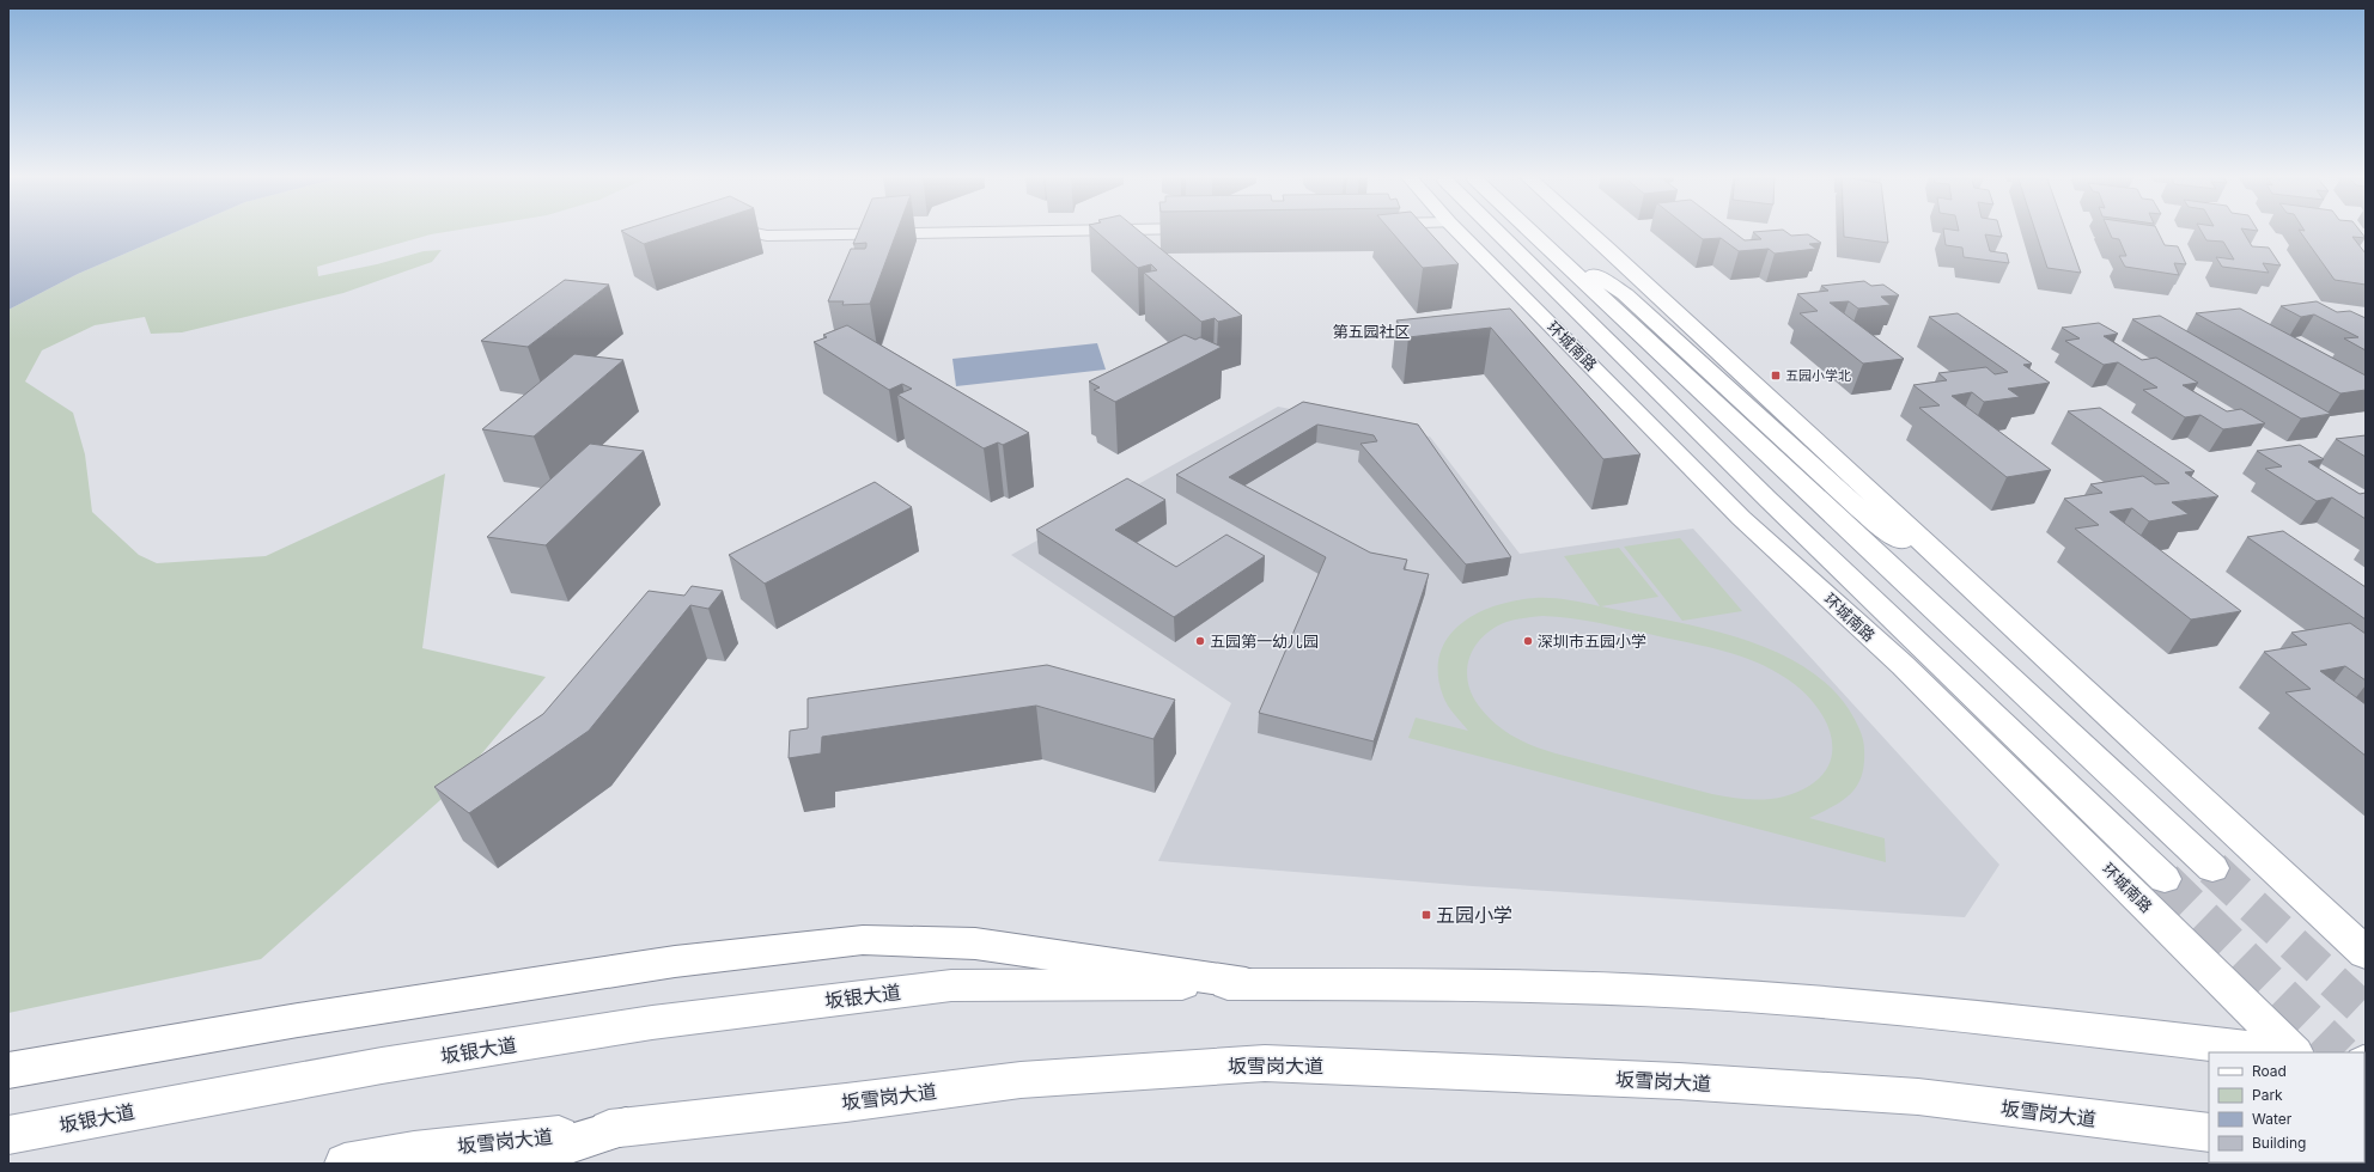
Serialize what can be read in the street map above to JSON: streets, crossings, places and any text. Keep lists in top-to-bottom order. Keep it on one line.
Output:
{"streets":{"main road":["环城南路","坂银大道","坂雪岗大道"]},"districts":["第五园社区"],"places":{"transit":["五园小学北","五园小学"],"other":["五园第一幼儿园","深圳市五园小学"]},"legend":["Road","Park","Water","Building"]}
